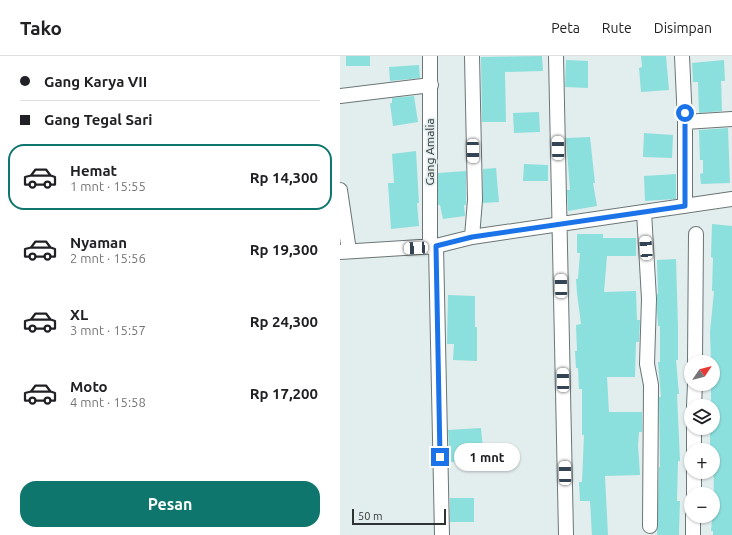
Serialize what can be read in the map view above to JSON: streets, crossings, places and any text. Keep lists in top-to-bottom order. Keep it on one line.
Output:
{"streets":{"street":["Gang Amalia"]},"scale_bar":"50 m","north":"top right","page":{"header":"Tako","nav":["Peta","Rute","Disimpan"],"banner":["Gang Karya VII","Gang Tegal Sari"],"list":[{"name":"Hemat","note":"1 mnt · 15:55","value":"Rp 14,300"},{"name":"Nyaman","note":"2 mnt · 15:56","value":"Rp 19,300"},{"name":"XL","note":"3 mnt · 15:57","value":"Rp 24,300"},{"name":"Moto","note":"4 mnt · 15:58","value":"Rp 17,200"}],"map_buttons":["+","−"],"bubble":"1 mnt","buttons":"Pesan","scale":"50 m"}}
